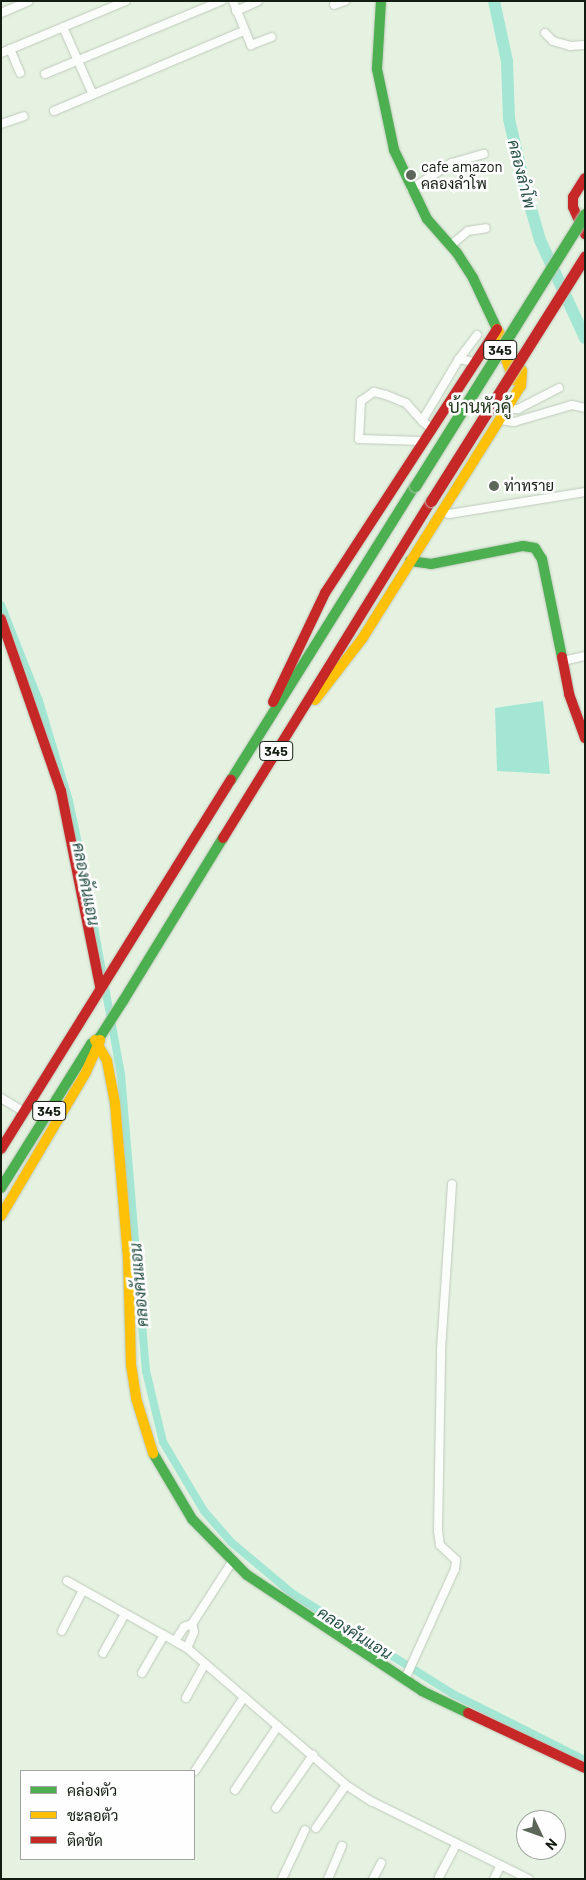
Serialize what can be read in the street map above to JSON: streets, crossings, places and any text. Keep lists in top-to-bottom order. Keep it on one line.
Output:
{"streets":{"main road":["345"]},"districts":["บ้านหัวคู้"],"water":["คลองลำโพ","คลองคันแอน"],"places":["cafe amazon คลองลำโพ","ท่าทราย"],"legend":["คล่องตัว","ชะลอตัว","ติดขัด"],"north":"bottom right"}
